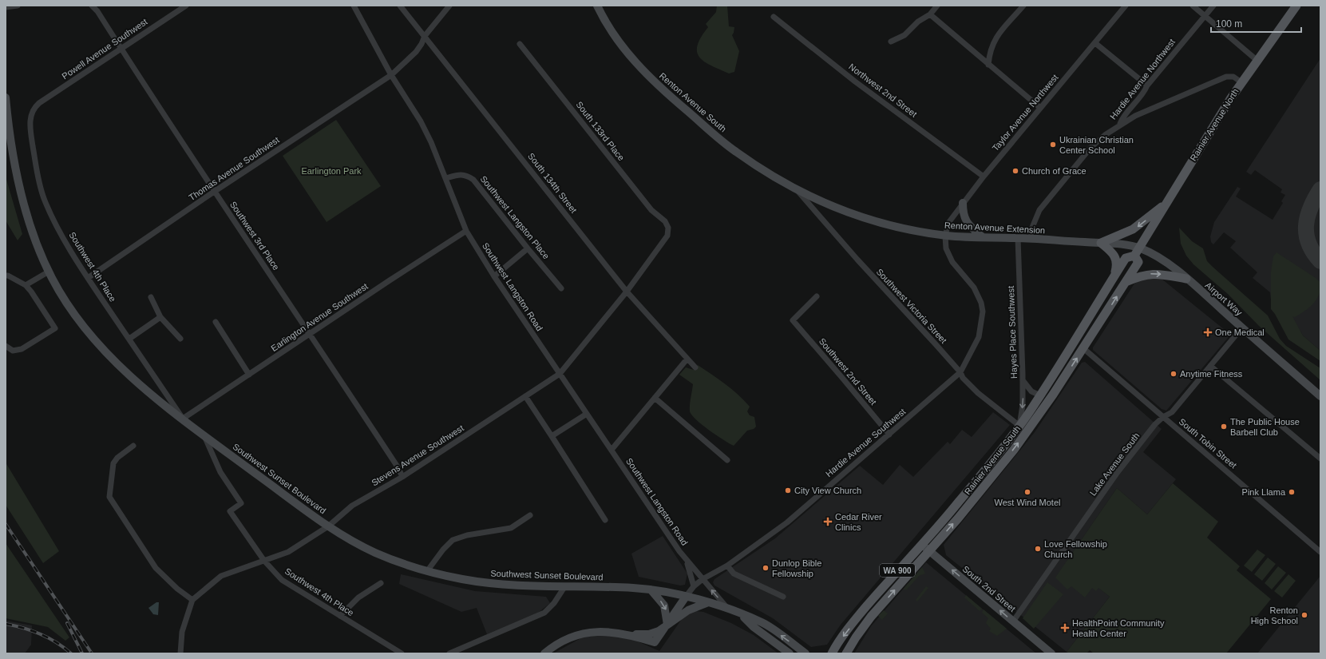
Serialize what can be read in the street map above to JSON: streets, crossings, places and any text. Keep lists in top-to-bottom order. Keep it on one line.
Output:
{"streets":{"main road":["Renton Avenue South","Rainier Avenue North","Renton Avenue Extension","Airport Way","Hardie Avenue Southwest","Rainier Avenue South","Southwest Sunset Boulevard","WA 900","South 2nd Street"],"street":["Powell Avenue Southwest","Hardie Avenue Northwest","Northwest 2nd Street","Taylor Avenue Northwest","South 133rd Place","Thomas Avenue Southwest","South 134th Street","Southwest Langston Place","Southwest 3rd Place","Southwest 4th Place","Southwest Langston Road","Southwest Victoria Street","Earlington Avenue Southwest","Hayes Place Southwest","Southwest 2nd Street","South Tobin Street","Stevens Avenue Southwest","Lake Avenue South"]},"crossings":[["Powell Avenue Southwest","Southwest 3rd Place"],["Powell Avenue Southwest","Southwest 4th Place"],["Hardie Avenue Northwest","Renton Avenue Extension"],["Northwest 2nd Street","Taylor Avenue Northwest"],["Renton Avenue South","Renton Avenue Extension"],["Renton Avenue South","Southwest Victoria Street"],["Taylor Avenue Northwest","Renton Avenue Extension"],["Taylor Avenue Northwest","Hardie Avenue Southwest"],["Rainier Avenue North","Renton Avenue Extension"],["Rainier Avenue North","Airport Way"],["Rainier Avenue North","Rainier Avenue South"],["South 133rd Place","Stevens Avenue Southwest"],["Thomas Avenue Southwest","South 134th Street"],["Thomas Avenue Southwest","Southwest 3rd Place"],["Thomas Avenue Southwest","Southwest 4th Place"],["Thomas Avenue Southwest","Southwest Langston Road"],["South 134th Street","Stevens Avenue Southwest"],["Southwest Langston Place","Southwest Langston Road"],["Renton Avenue Extension","Airport Way"],["Renton Avenue Extension","Southwest Victoria Street"],["Renton Avenue Extension","Hayes Place Southwest"],["Renton Avenue Extension","Hardie Avenue Southwest"],["Renton Avenue Extension","Rainier Avenue South"],["Southwest 3rd Place","Earlington Avenue Southwest"],["Southwest 3rd Place","Stevens Avenue Southwest"],["Southwest 4th Place","Earlington Avenue Southwest"],["Southwest 4th Place","Stevens Avenue Southwest"],["Southwest 4th Place","Southwest Sunset Boulevard"],["Southwest Langston Road","Earlington Avenue Southwest"],["Southwest Langston Road","Hardie Avenue Southwest"],["Southwest Langston Road","Stevens Avenue Southwest"],["Southwest Langston Road","Southwest Sunset Boulevard"],["Airport Way","Rainier Avenue South"],["Airport Way","Lake Avenue South"],["Southwest Victoria Street","Hayes Place Southwest"],["Southwest Victoria Street","Hardie Avenue Southwest"],["Southwest Victoria Street","Rainier Avenue South"],["Earlington Avenue Southwest","Southwest Sunset Boulevard"],["Hayes Place Southwest","Rainier Avenue South"],["Southwest 2nd Street","Hardie Avenue Southwest"],["Hardie Avenue Southwest","Southwest Sunset Boulevard"],["South Tobin Street","Rainier Avenue South"],["South Tobin Street","Lake Avenue South"],["Stevens Avenue Southwest","Southwest Sunset Boulevard"],["Rainier Avenue South","South 2nd Street"],["Lake Avenue South","South 2nd Street"]],"one_way":["South 2nd Street"],"parks":["Earlington Park"],"places":{"other":["Ukrainian Christian Center School","Church of Grace","Anytime Fitness","The Public House Barbell Club","City View Church","West Wind Motel","Pink Llama","Love Fellowship Church","Dunlop Bible Fellowship","Renton High School"],"health":["One Medical","Cedar River Clinics","HealthPoint Community Health Center"]},"scale_bar":"100 m"}
